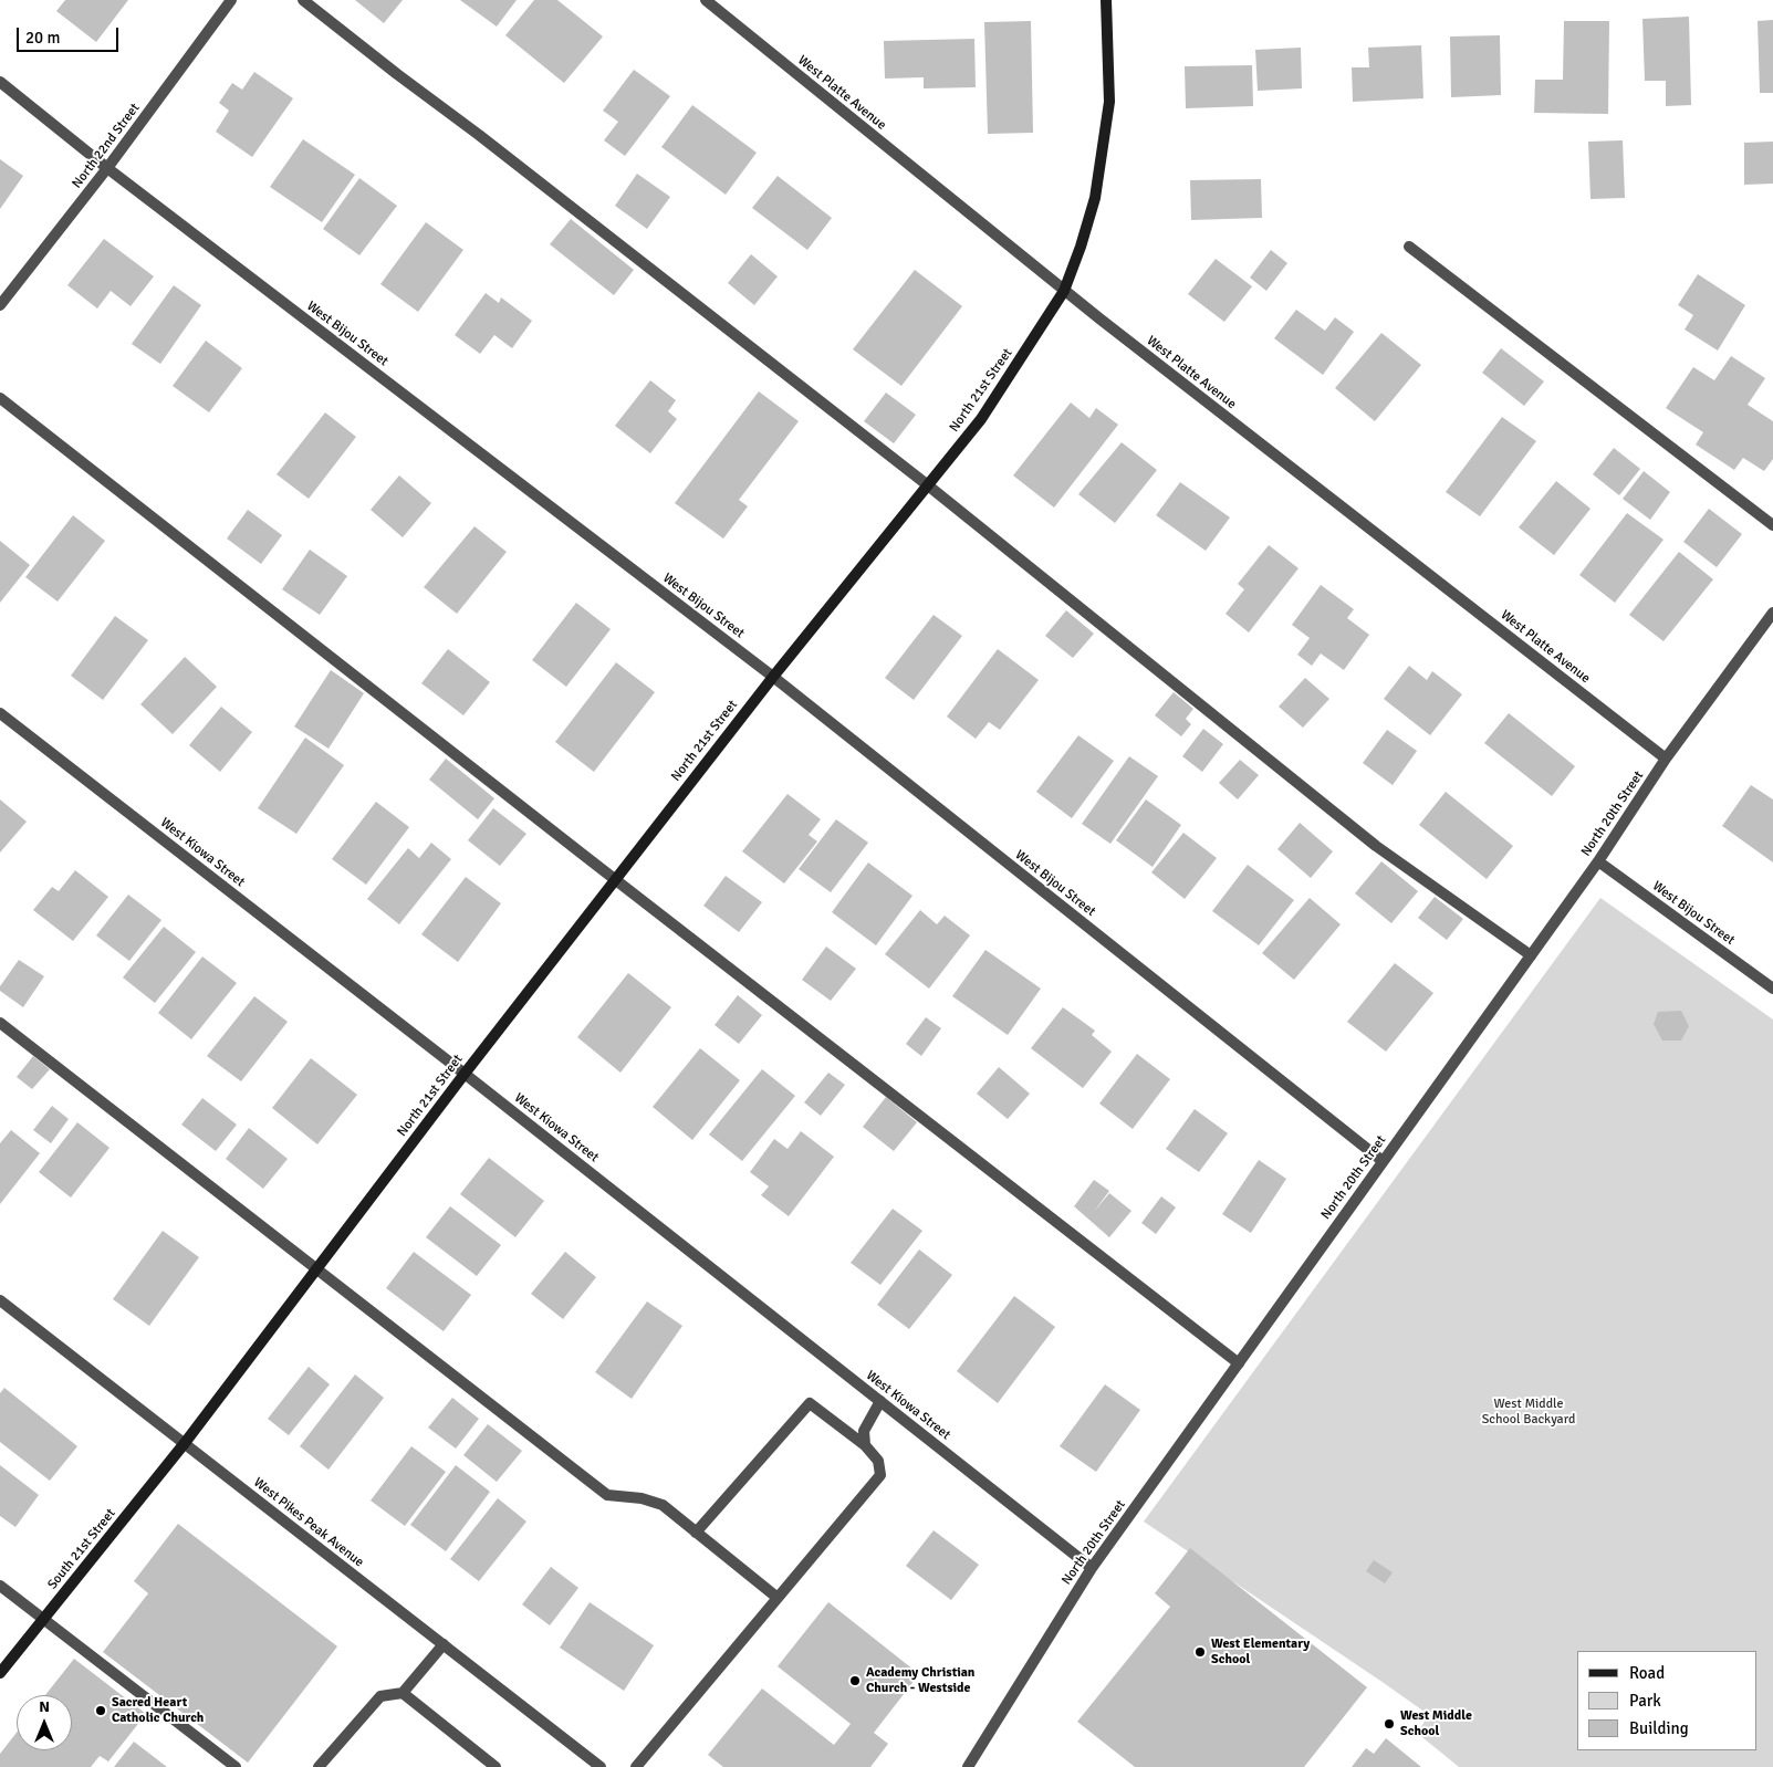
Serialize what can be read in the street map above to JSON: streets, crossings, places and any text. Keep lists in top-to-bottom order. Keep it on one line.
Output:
{"streets":{"main road":["North 21st Street","South 21st Street"],"street":["West Platte Avenue","North 22nd Street","West Bijou Street","North 20th Street","West Kiowa Street","West Pikes Peak Avenue"]},"crossings":[["West Platte Avenue","North 21st Street"],["West Platte Avenue","North 20th Street"],["North 22nd Street","West Bijou Street"],["West Bijou Street","North 21st Street"],["West Bijou Street","North 20th Street"],["North 21st Street","West Kiowa Street"],["North 21st Street","West Pikes Peak Avenue"],["North 21st Street","South 21st Street"],["North 20th Street","West Kiowa Street"],["West Pikes Peak Avenue","South 21st Street"]],"parks":["West Middle School Backyard"],"places":["West Elementary School","Academy Christian Church - Westside","Sacred Heart Catholic Church","West Middle School"],"legend":["Road","Park","Building"],"scale_bar":"20 m","north":"top"}
